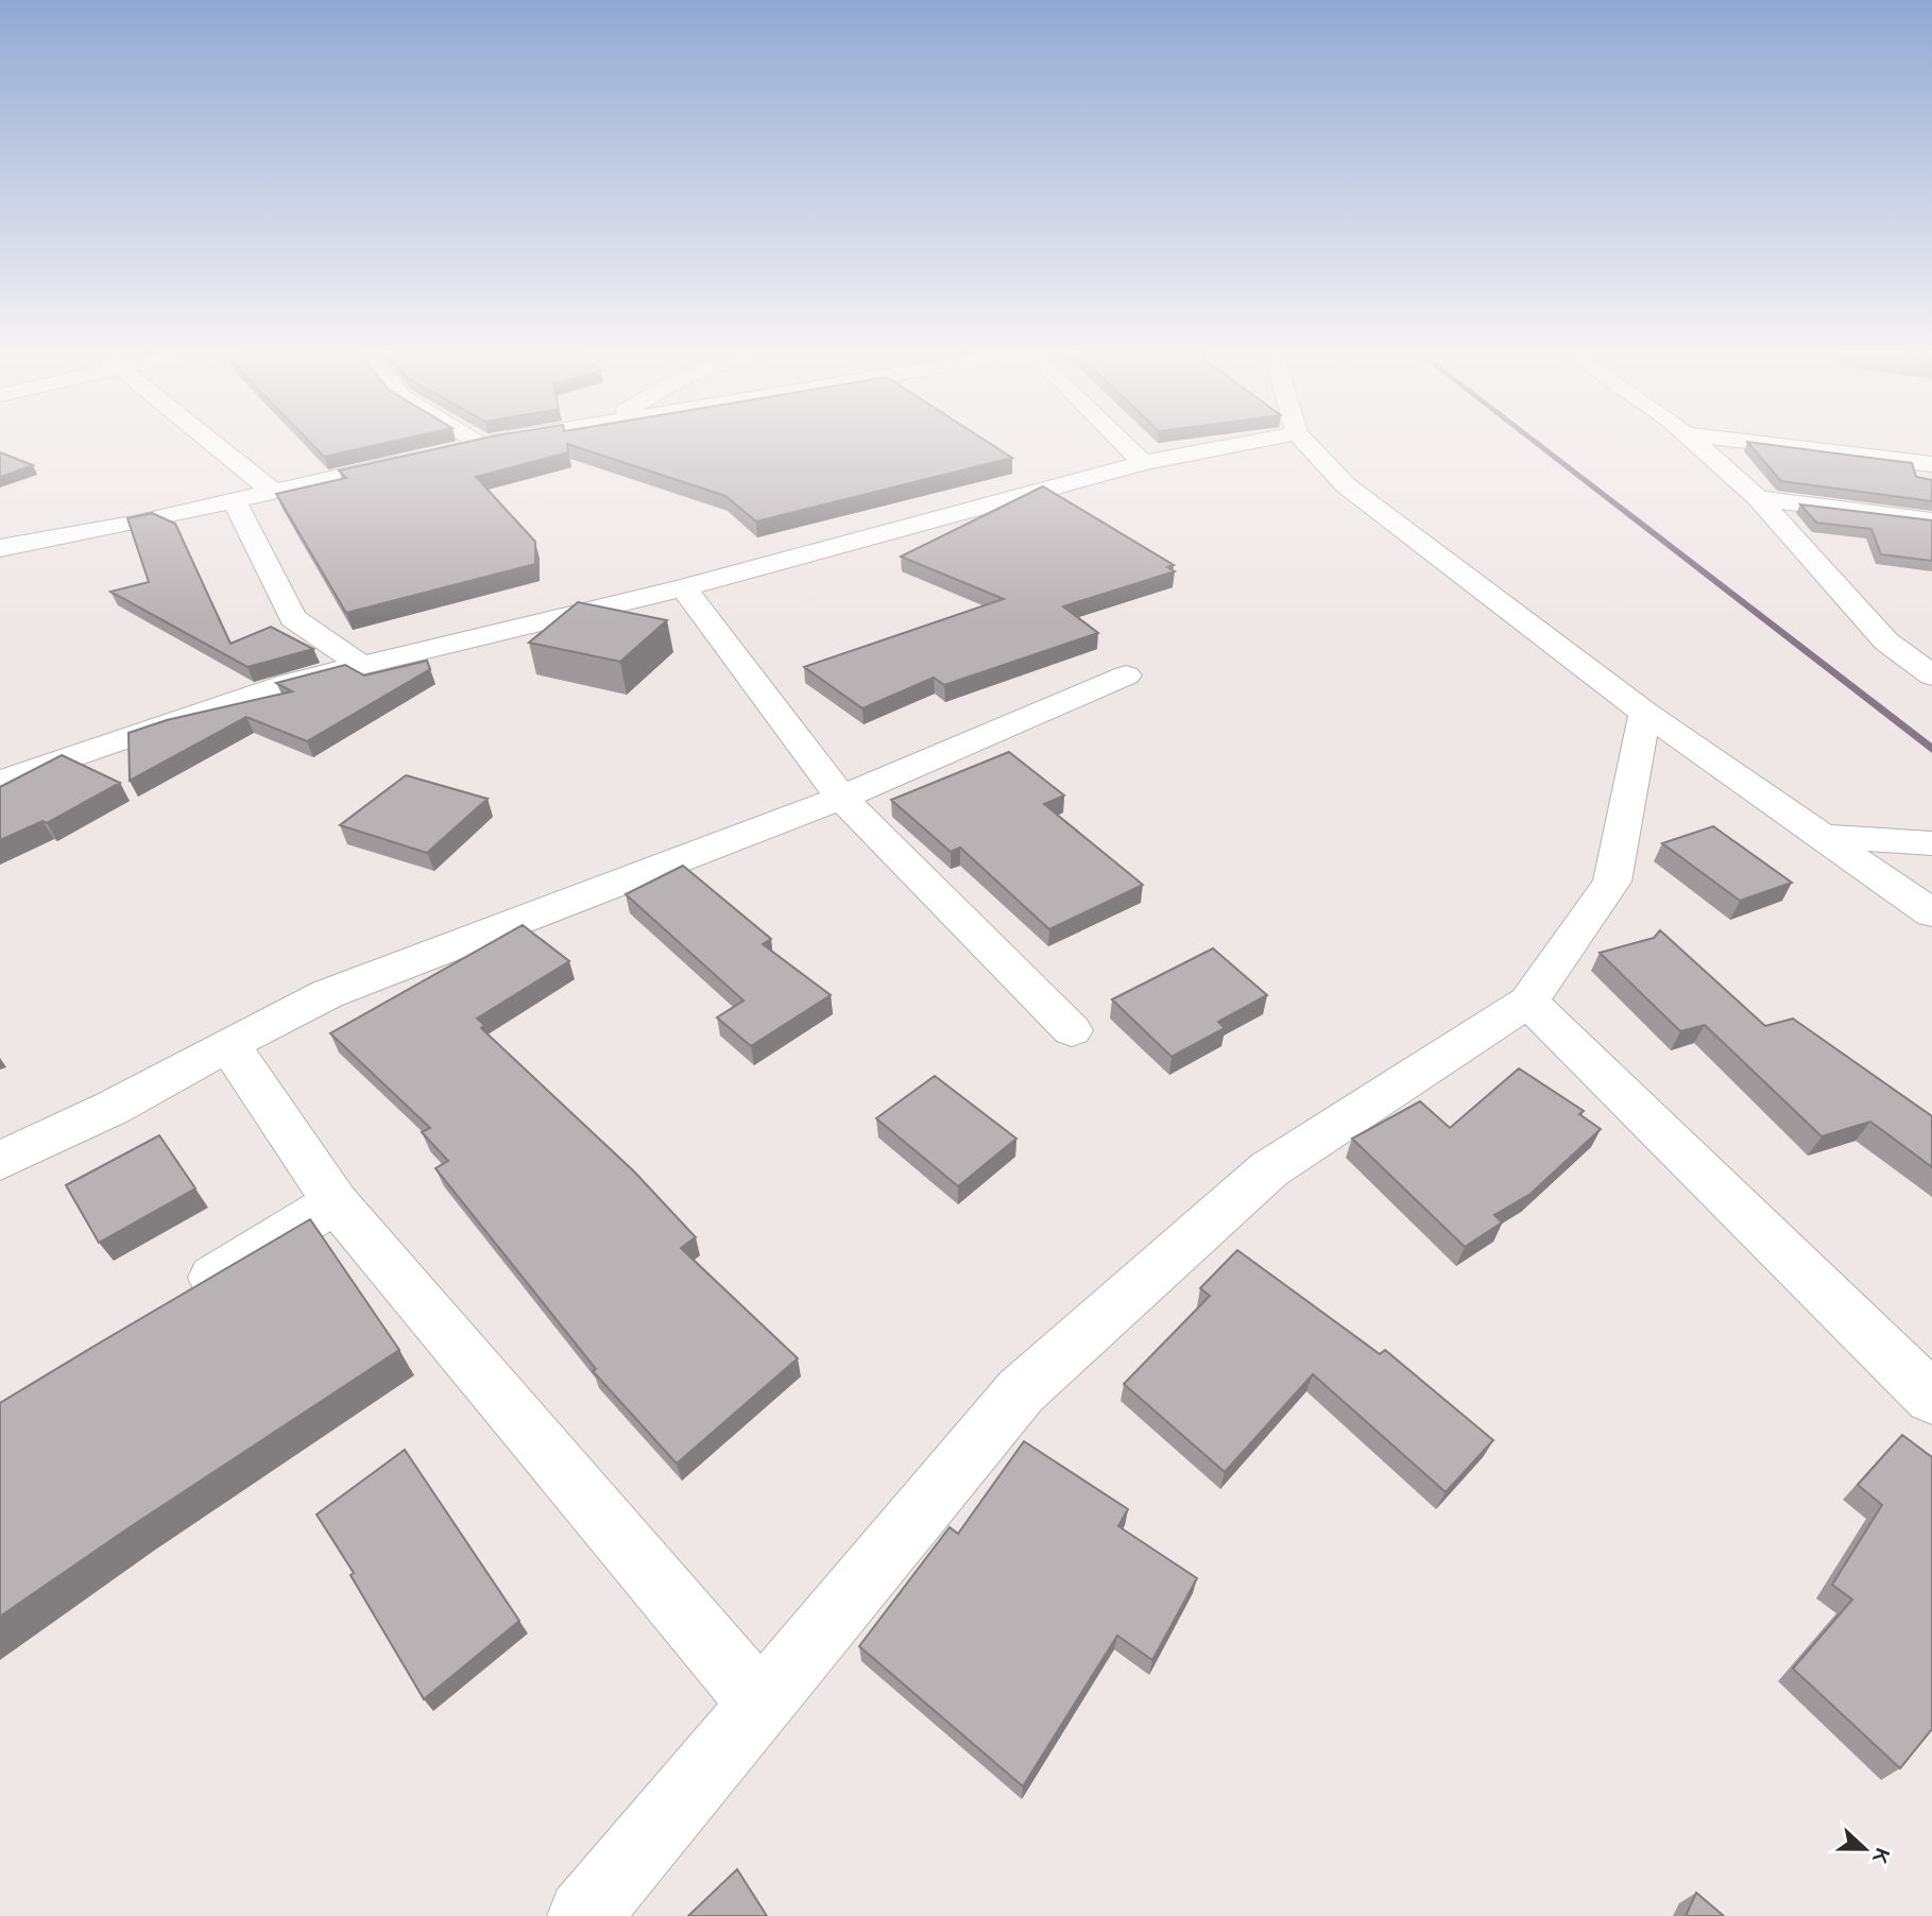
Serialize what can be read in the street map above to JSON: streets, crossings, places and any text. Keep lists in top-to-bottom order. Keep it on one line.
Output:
{"north":"right"}
